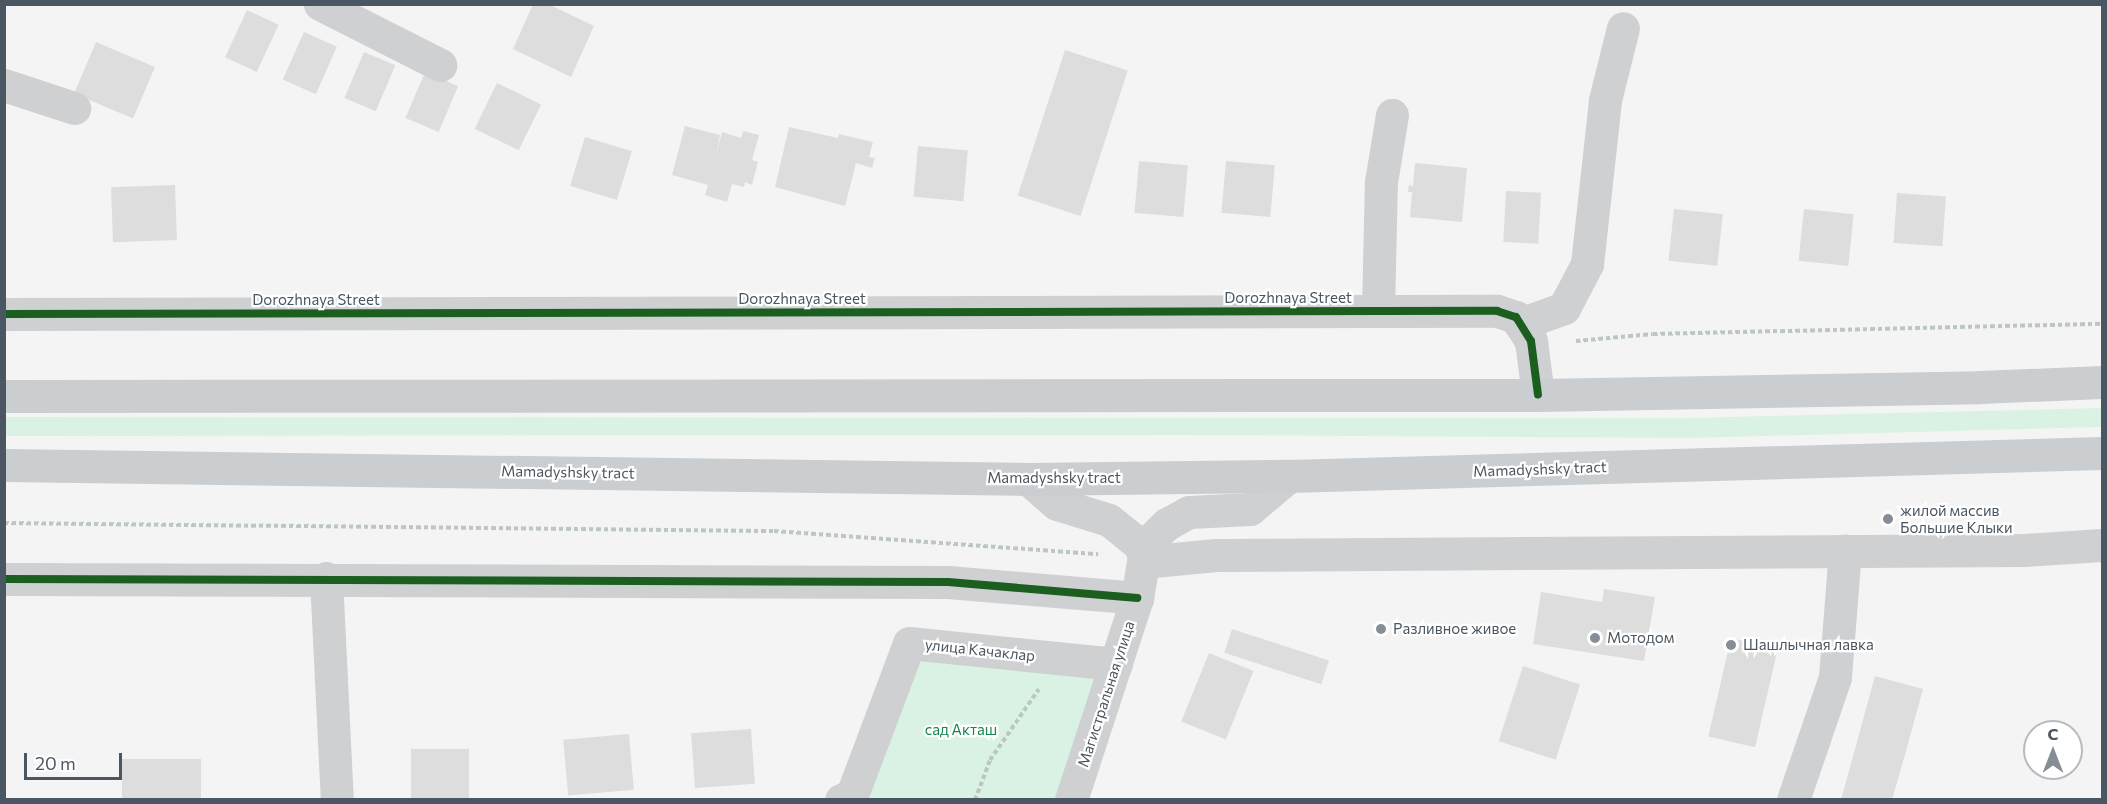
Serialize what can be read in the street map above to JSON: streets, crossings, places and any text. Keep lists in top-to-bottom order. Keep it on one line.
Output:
{"streets":{"main road":["Mamadyshsky tract"],"street":["Dorozhnaya Street","улица Качаклар","Магистральная улица"]},"crossings":[["Mamadyshsky tract","Магистральная улица"],["улица Качаклар","Магистральная улица"]],"parks":["сад Акташ"],"places":["жилой массив Большие Клыки","Разливное живое","Мотодом","Шашлычная лавка"],"scale_bar":"20 m","north":"top"}
